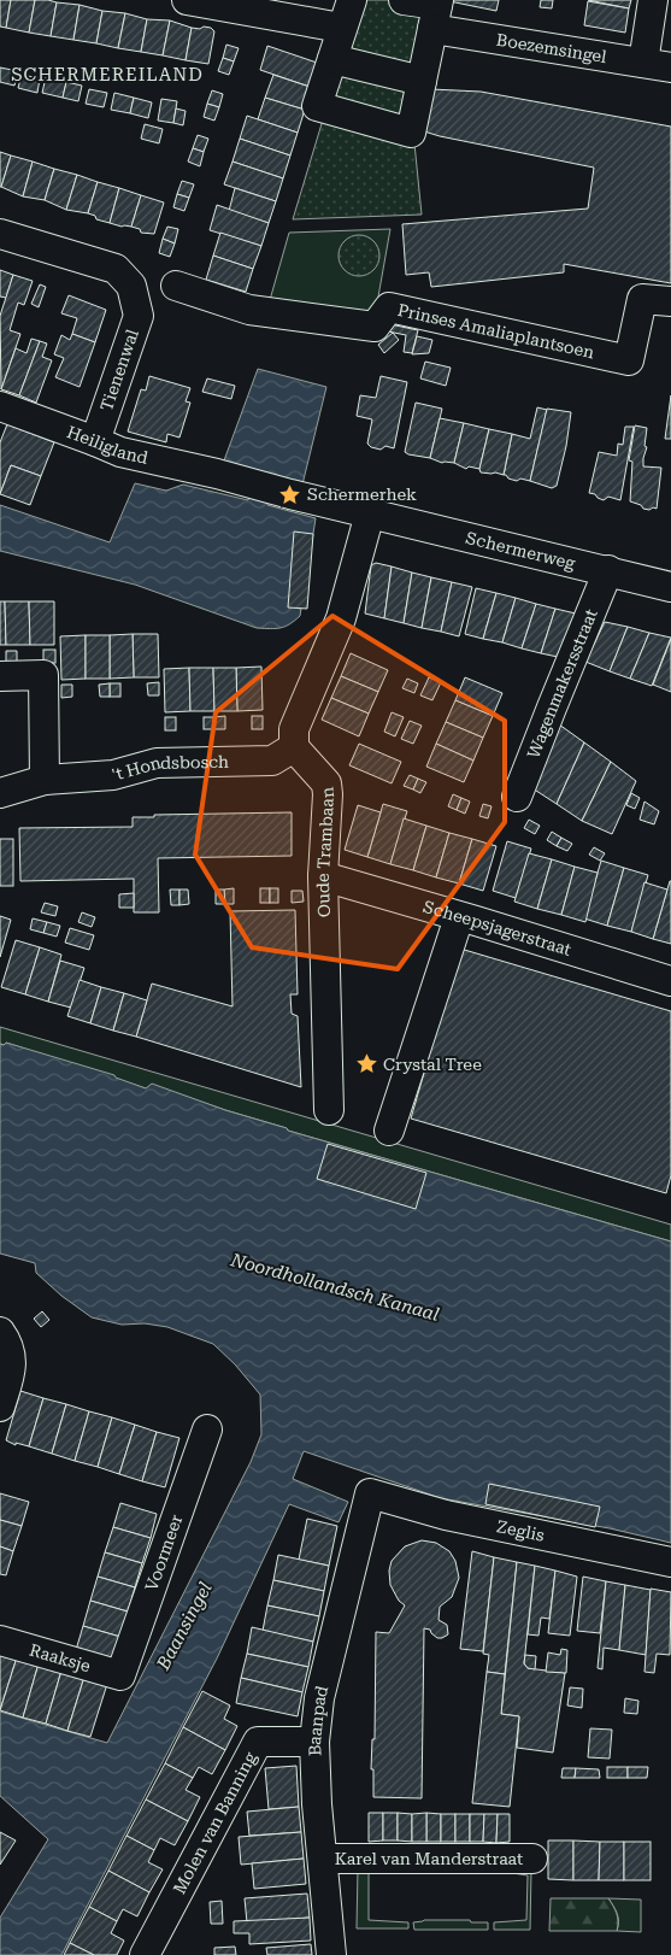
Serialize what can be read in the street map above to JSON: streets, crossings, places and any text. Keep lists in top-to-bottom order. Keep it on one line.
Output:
{"streets":{"street":["Boezemsingel","Prinses Amaliaplantsoen","Tienenwal","Heiligland","Schermerweg","Wagenmakersstraat","'t Hondsbosch","Oude Trambaan","Scheepsjagerstraat","Zeglis","Voormeer","Raaksje","Baanpad","Molen van Banning","Karel van Manderstraat"]},"crossings":[["Tienenwal","Heiligland"],["Heiligland","Schermerweg"],["Schermerweg","Wagenmakersstraat"],["'t Hondsbosch","Oude Trambaan"],["Oude Trambaan","Scheepsjagerstraat"],["Zeglis","Baanpad"],["Voormeer","Raaksje"],["Baanpad","Molen van Banning"],["Baanpad","Karel van Manderstraat"]],"districts":["SCHERMEREILAND"],"water":["Noordhollandsch Kanaal","Baansingel"],"places":{"place":["Schermerhek","Crystal Tree"]}}
